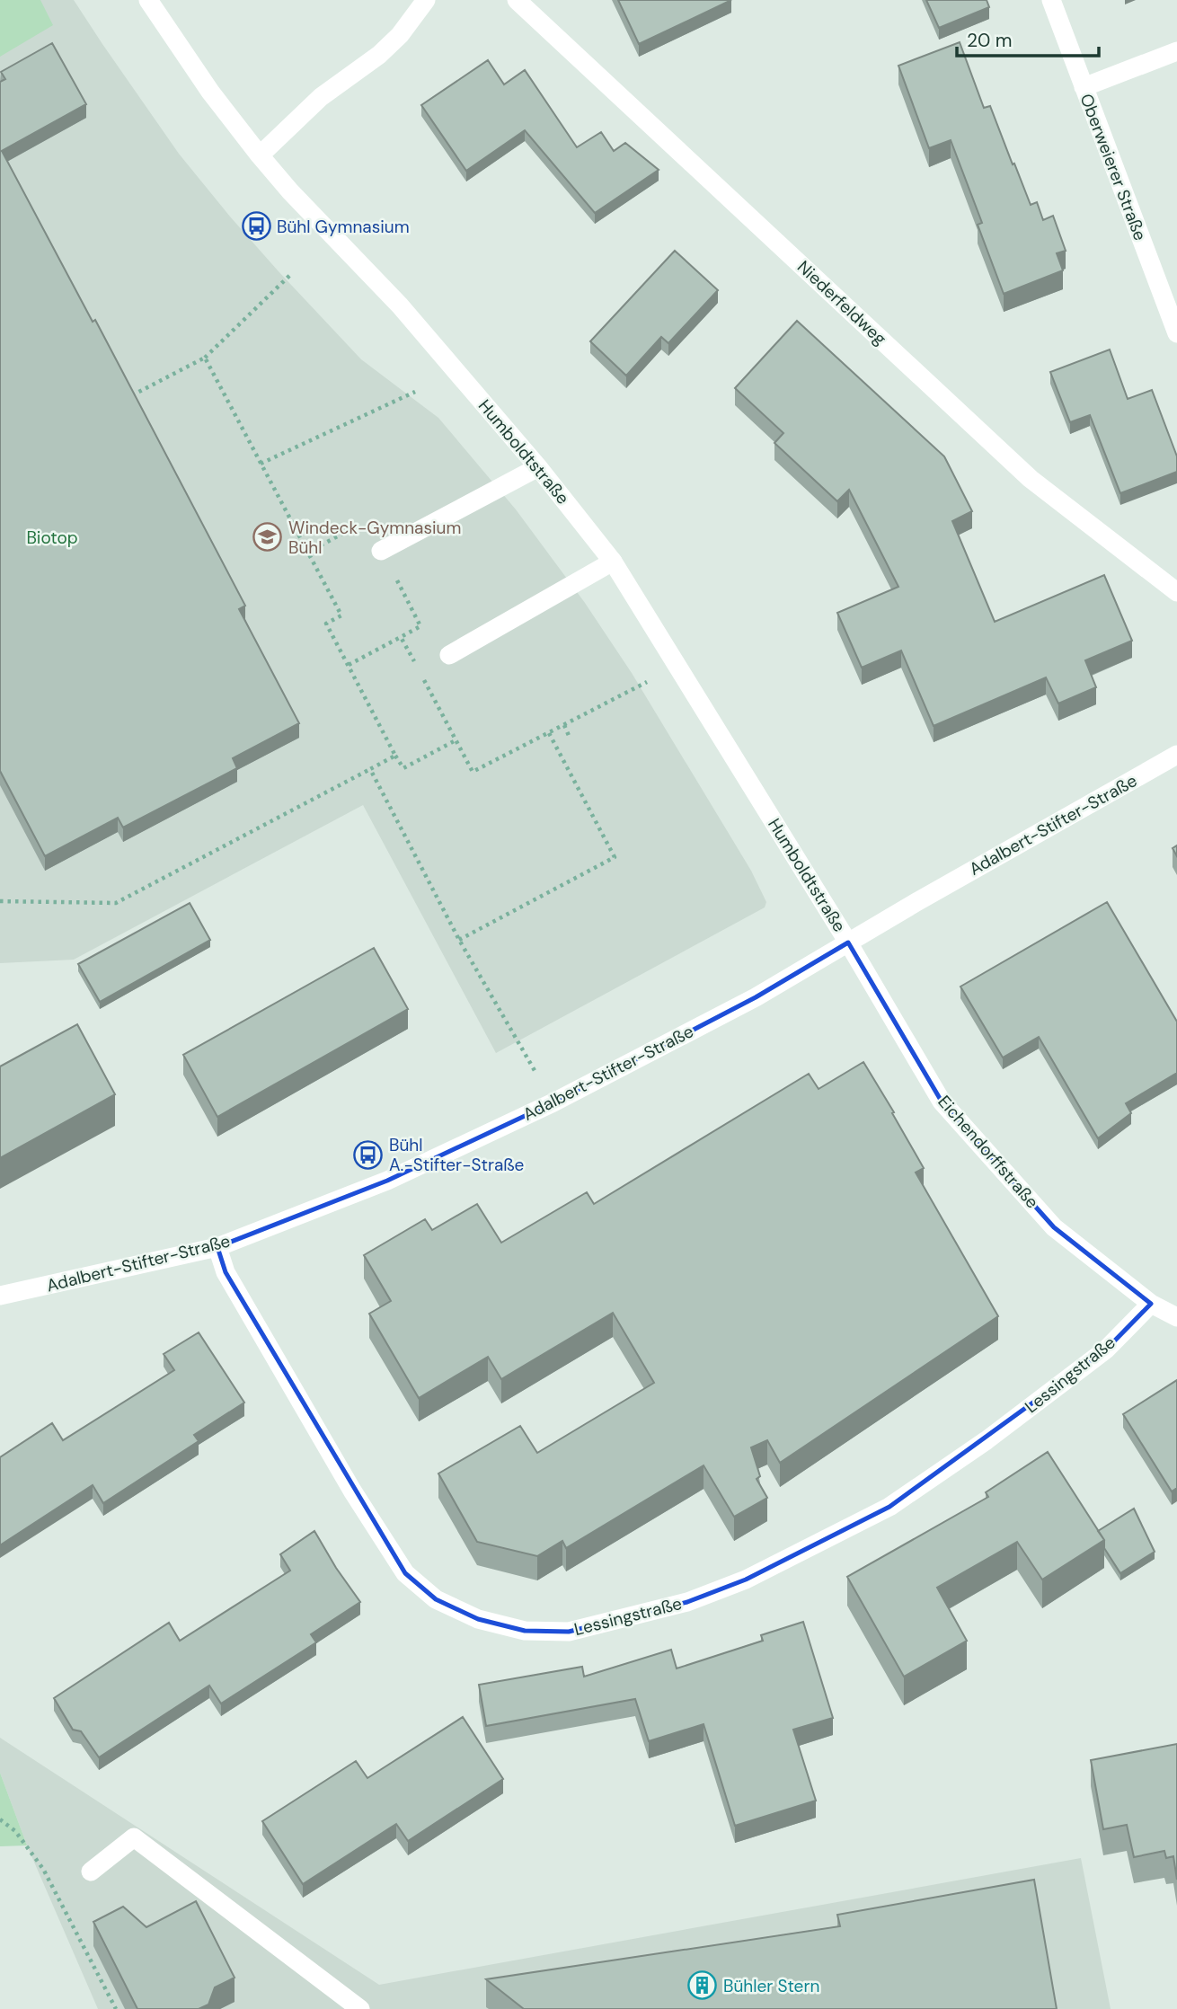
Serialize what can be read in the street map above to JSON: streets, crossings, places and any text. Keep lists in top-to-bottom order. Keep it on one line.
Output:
{"streets":{"street":["Oberweierer Straße","Niederfeldweg","Humboldtstraße","Adalbert-Stifter-Straße","Eichendorffstraße","Lessingstraße"]},"crossings":[["Humboldtstraße","Adalbert-Stifter-Straße"],["Humboldtstraße","Eichendorffstraße"],["Adalbert-Stifter-Straße","Eichendorffstraße"],["Adalbert-Stifter-Straße","Lessingstraße"],["Eichendorffstraße","Lessingstraße"]],"parks":["Biotop"],"places":{"bus stop":["Bühl Gymnasium","Bühl A.-Stifter-Straße"],"school or university":["Windeck-Gymnasium Bühl"],"building":["Bühler Stern"]},"scale_bar":"20 m"}
